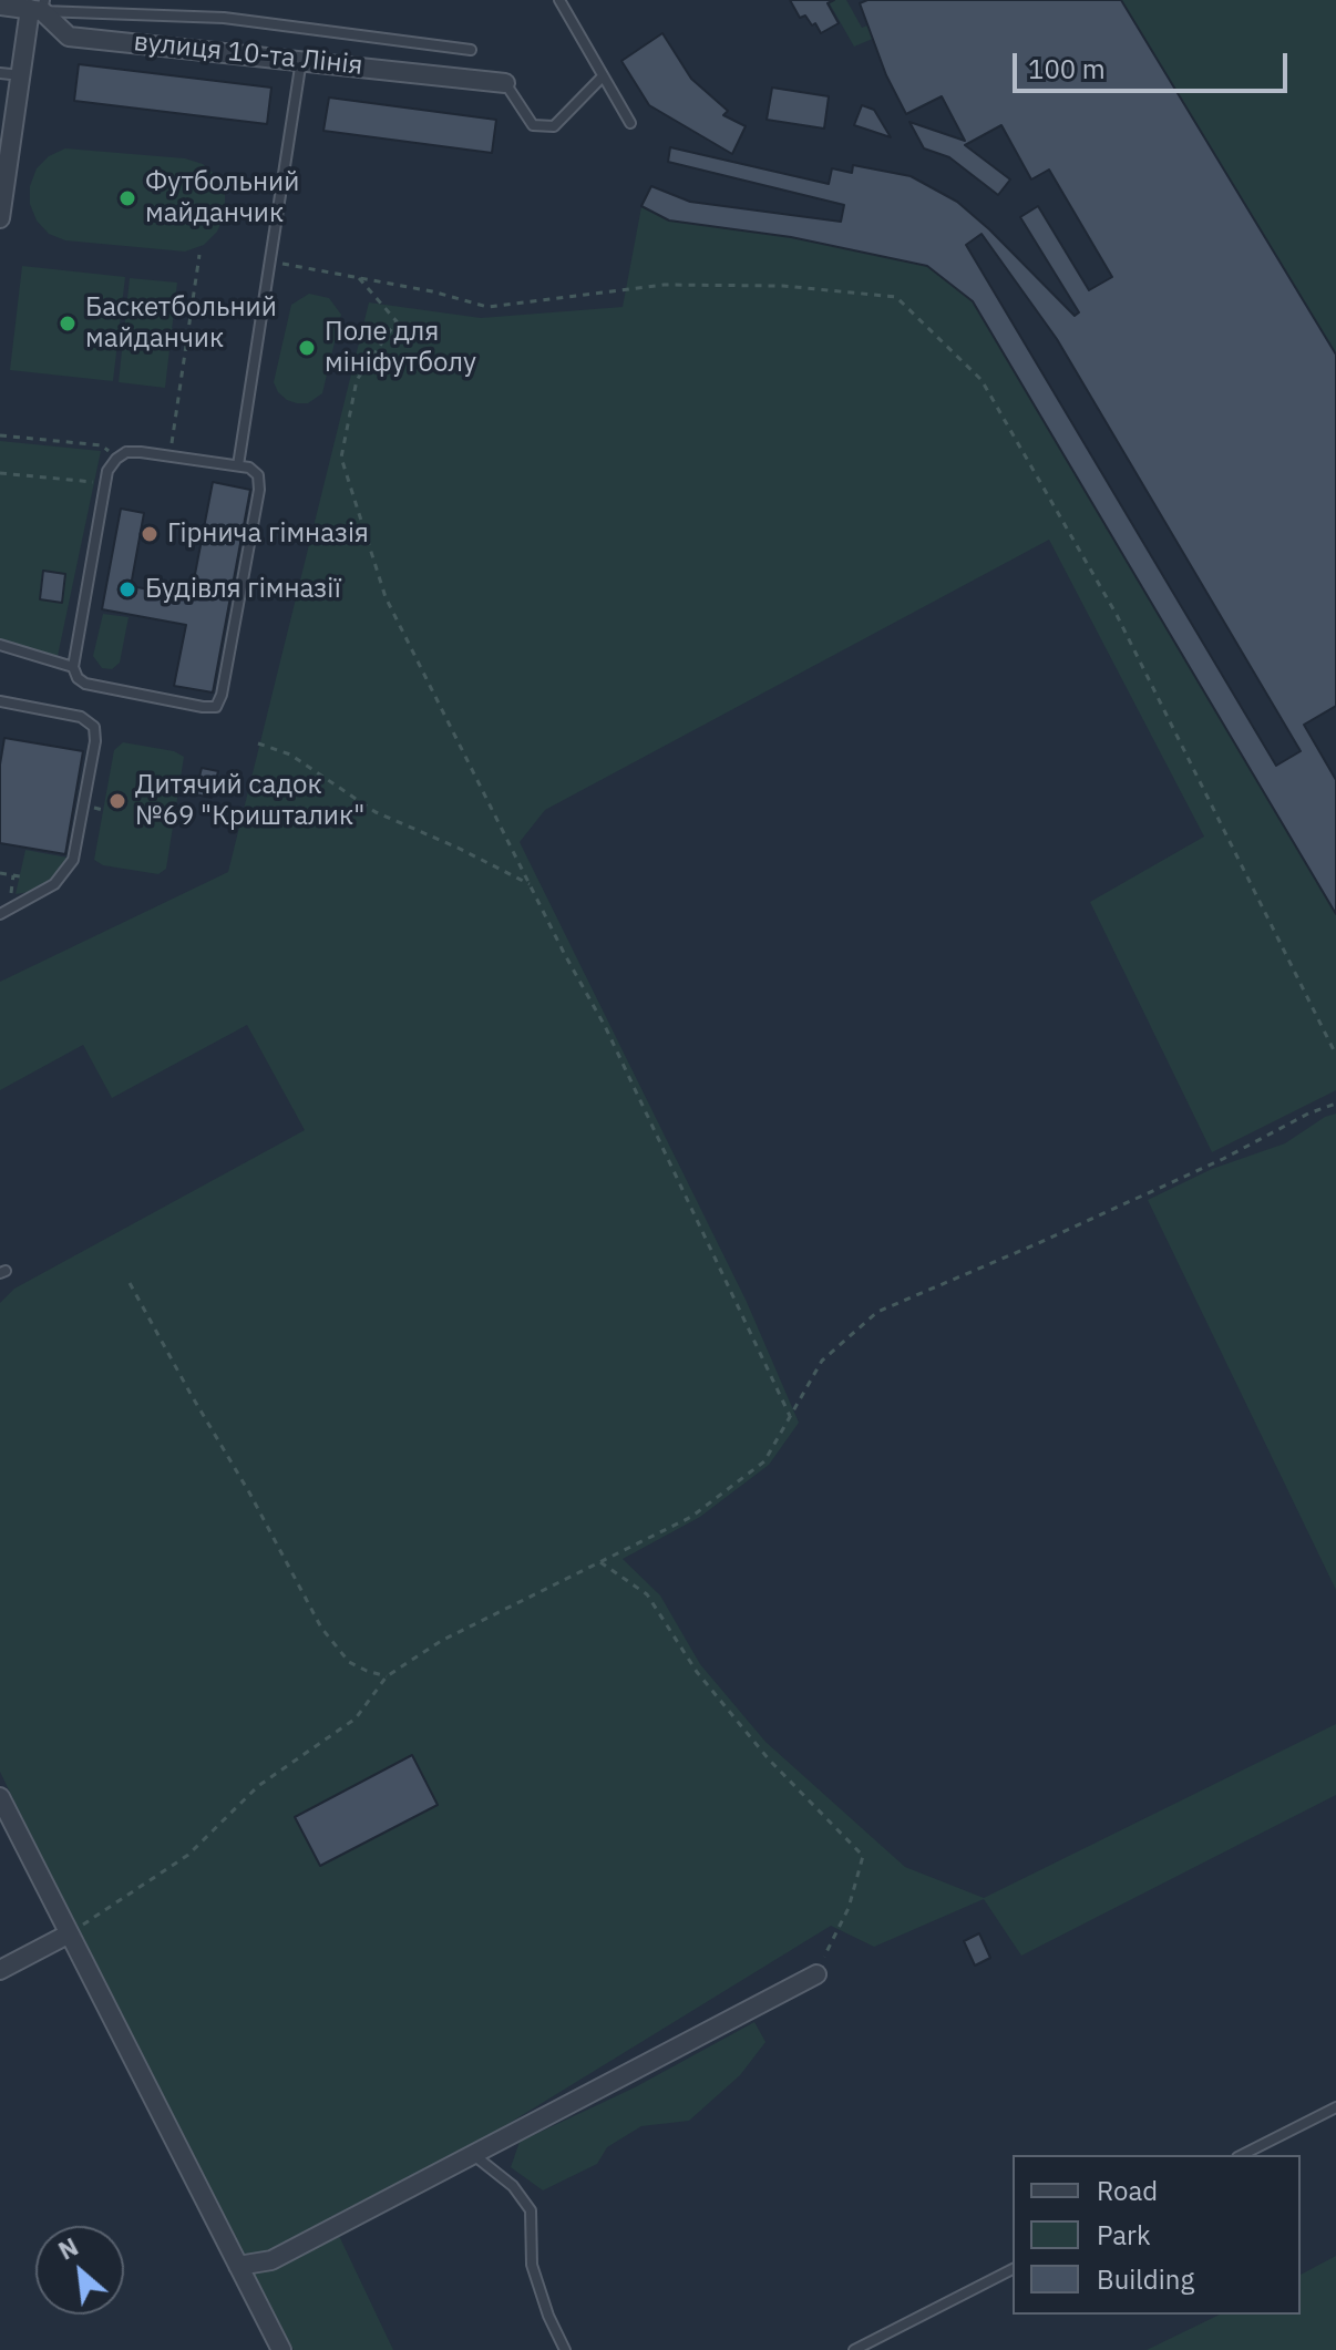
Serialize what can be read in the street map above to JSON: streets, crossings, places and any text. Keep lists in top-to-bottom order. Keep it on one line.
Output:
{"streets":{"street":["вулиця 10-та Лінія"]},"places":["Футбольний майданчик","Баскетбольний майданчик","Поле для мініфутболу","Гірнича гімназія","Будівля гімназії","Дитячий садок №69 \"Кришталик\""],"legend":["Road","Park","Building"],"scale_bar":"100 m","north":"top left"}
